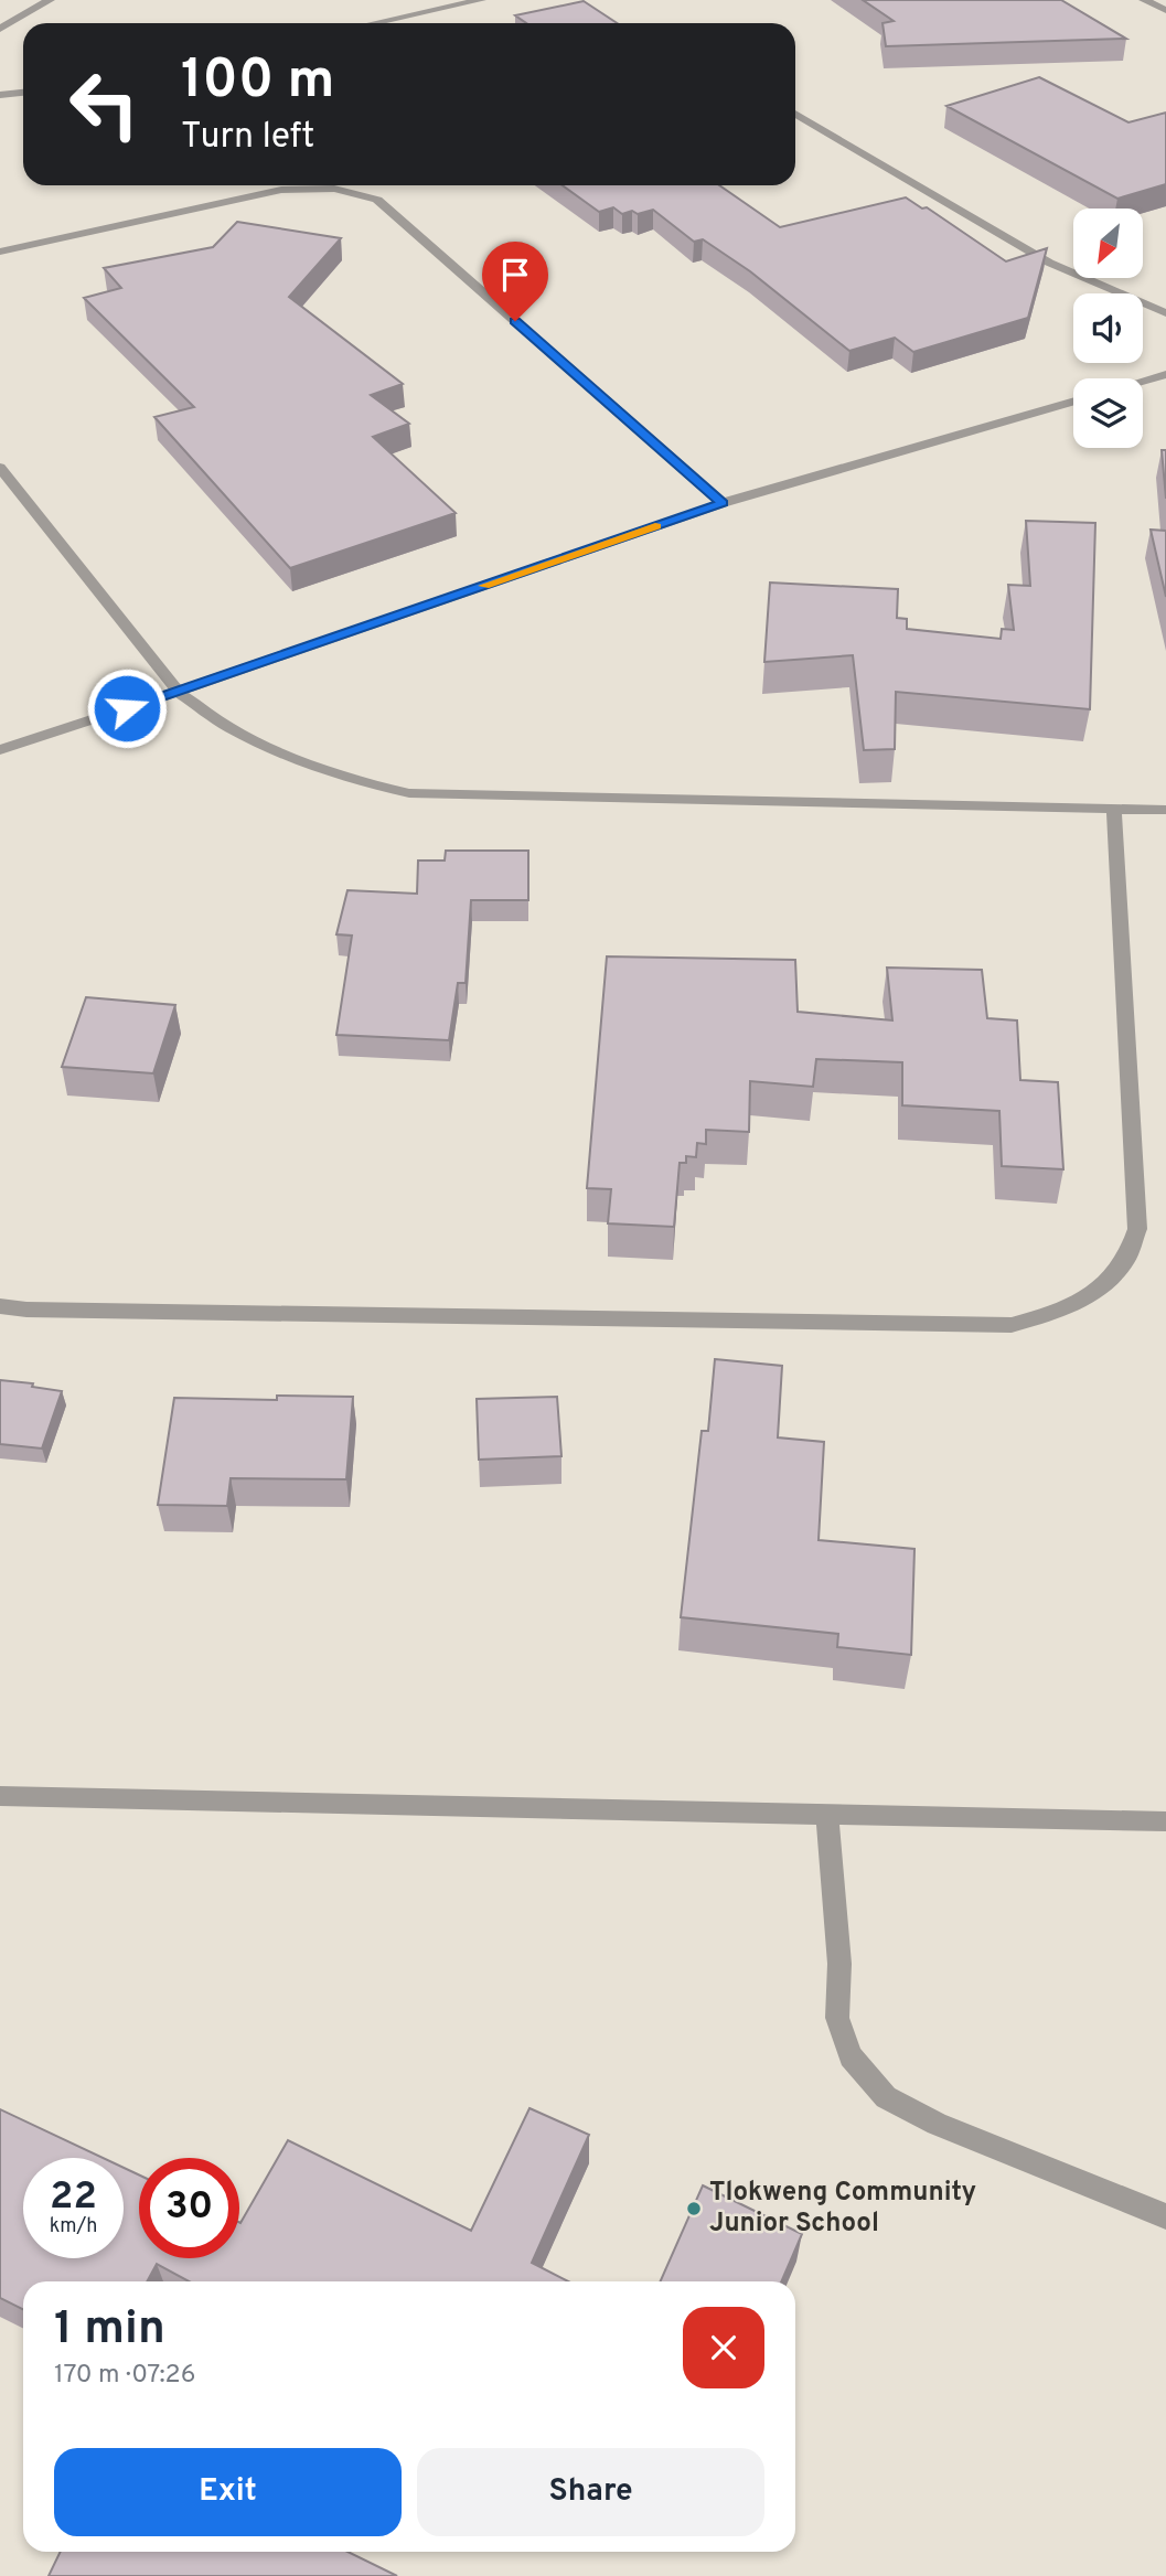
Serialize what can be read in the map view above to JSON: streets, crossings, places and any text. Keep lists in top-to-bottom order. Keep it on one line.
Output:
{"places":["Tlokweng Community Junior School"],"north":"bottom left","page":{"turn":["100 m","Turn left"],"speed":"22 km/h","limit":"30","heading":["1 min","170 m · 07:26"],"buttons":["Exit","Share"]}}
